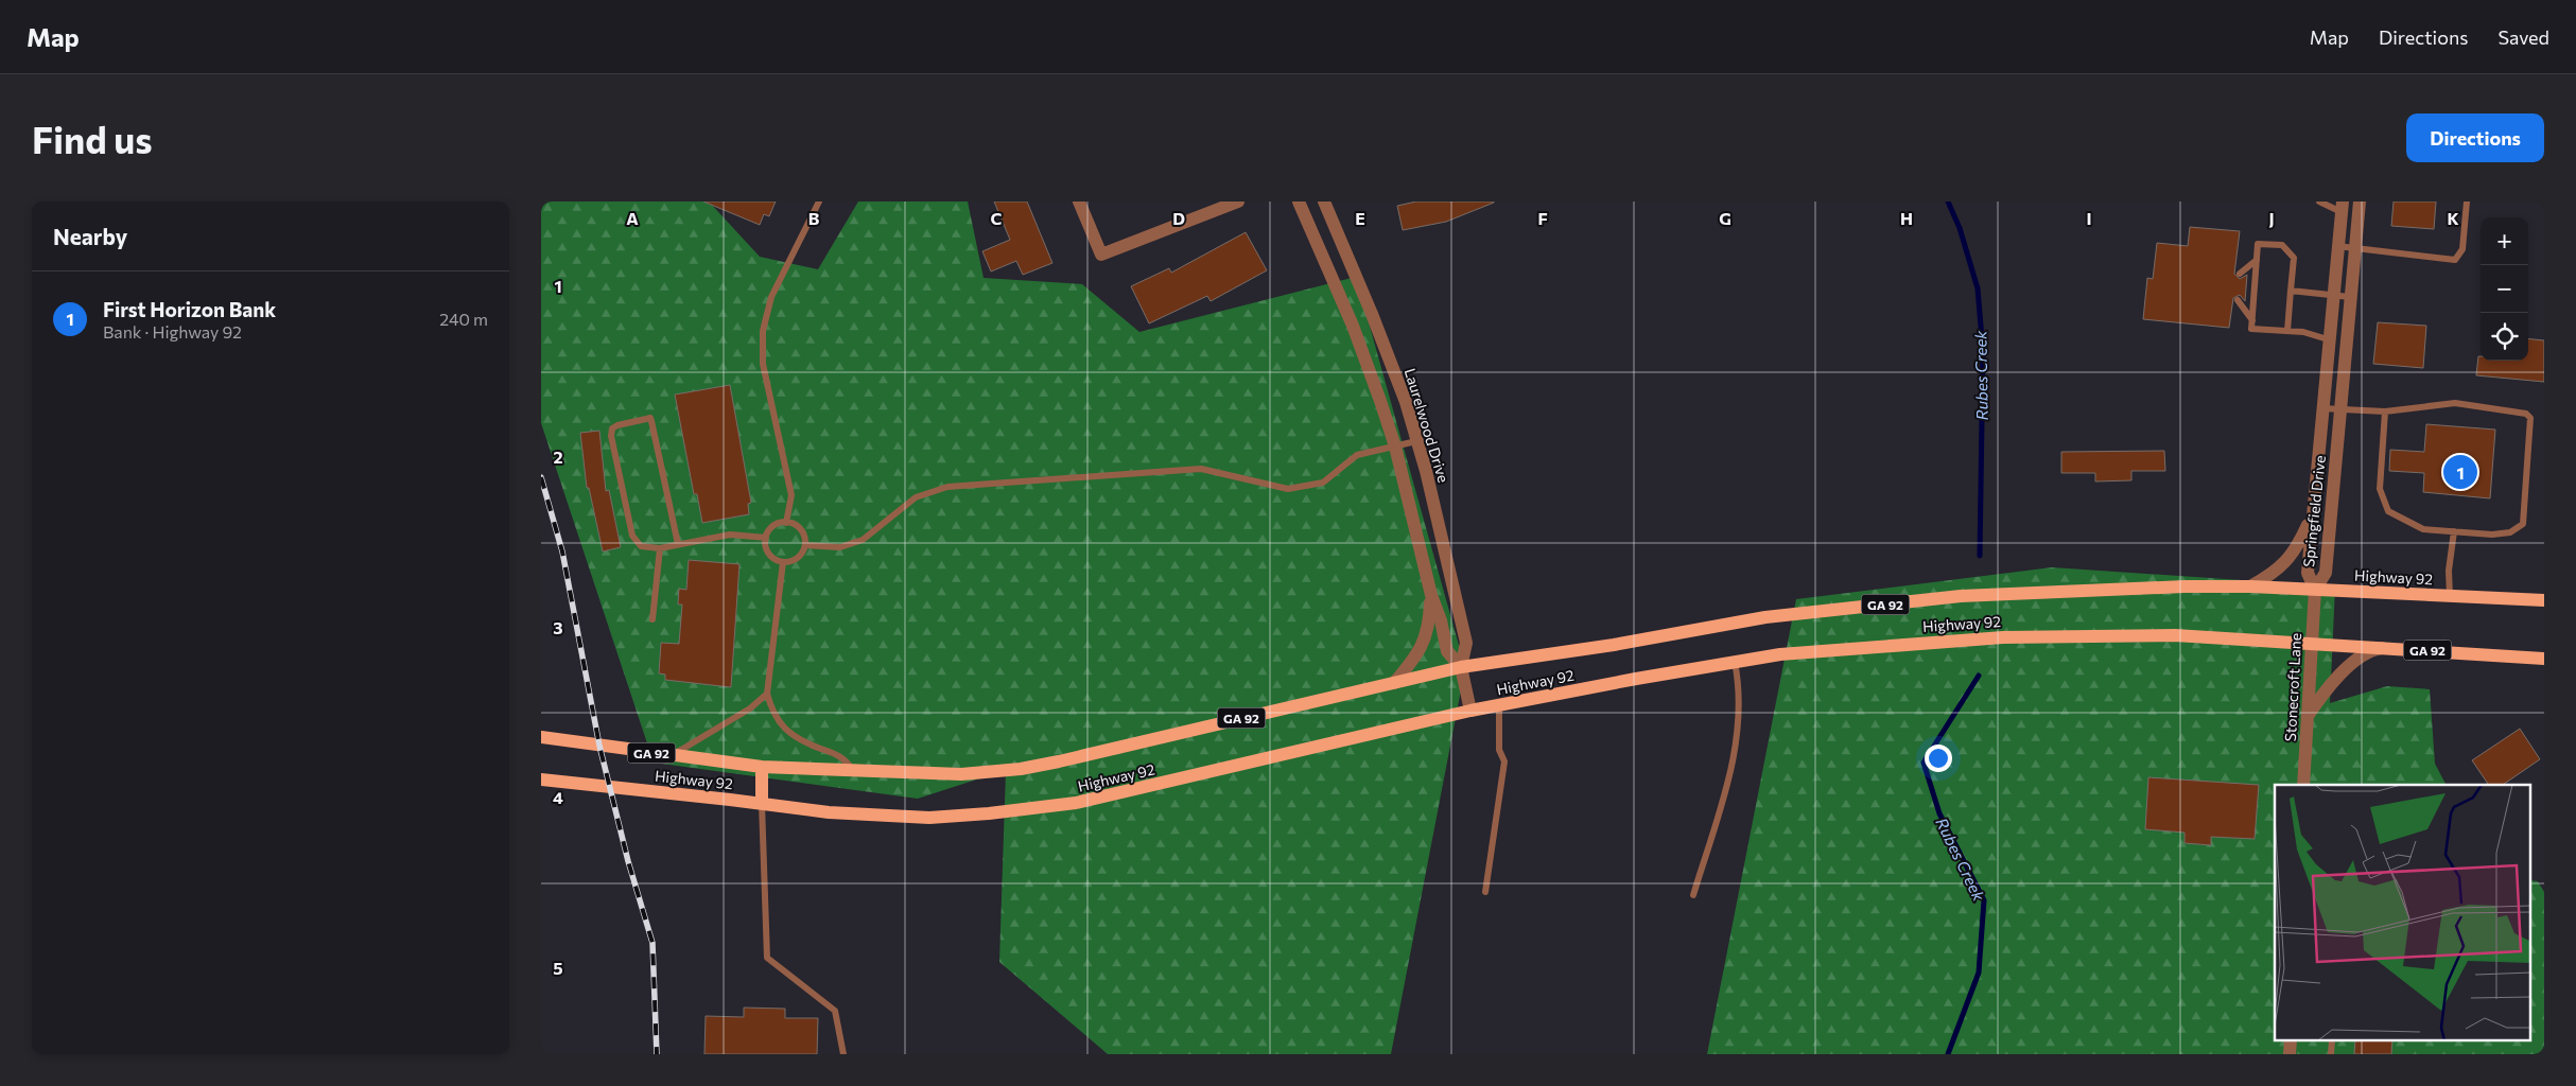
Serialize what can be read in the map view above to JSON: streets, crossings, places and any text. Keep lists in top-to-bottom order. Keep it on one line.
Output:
{"streets":{"main road":["Highway 92","GA 92"],"street":["Laurelwood Drive","Springfield Drive","Stonecroft Lane"]},"crossings":[["Laurelwood Drive","Highway 92"],["Springfield Drive","Highway 92"],["Springfield Drive","Stonecroft Lane"],["Highway 92","Stonecroft Lane"]],"water":["Rubes Creek"],"page":{"header":"Map","nav":["Map","Directions","Saved"],"buttons":"Directions","title":"Find us","heading":"Nearby","map_buttons":["+","−"],"list":[{"mark":"1","name":"First Horizon Bank","note":"Bank · Highway 92","value":"240 m"}],"pins":"1"},"grid":{"columns":["A","B","C","D","E","F","G","H","I","J","K"],"rows":["1","2","3","4","5"]}}
